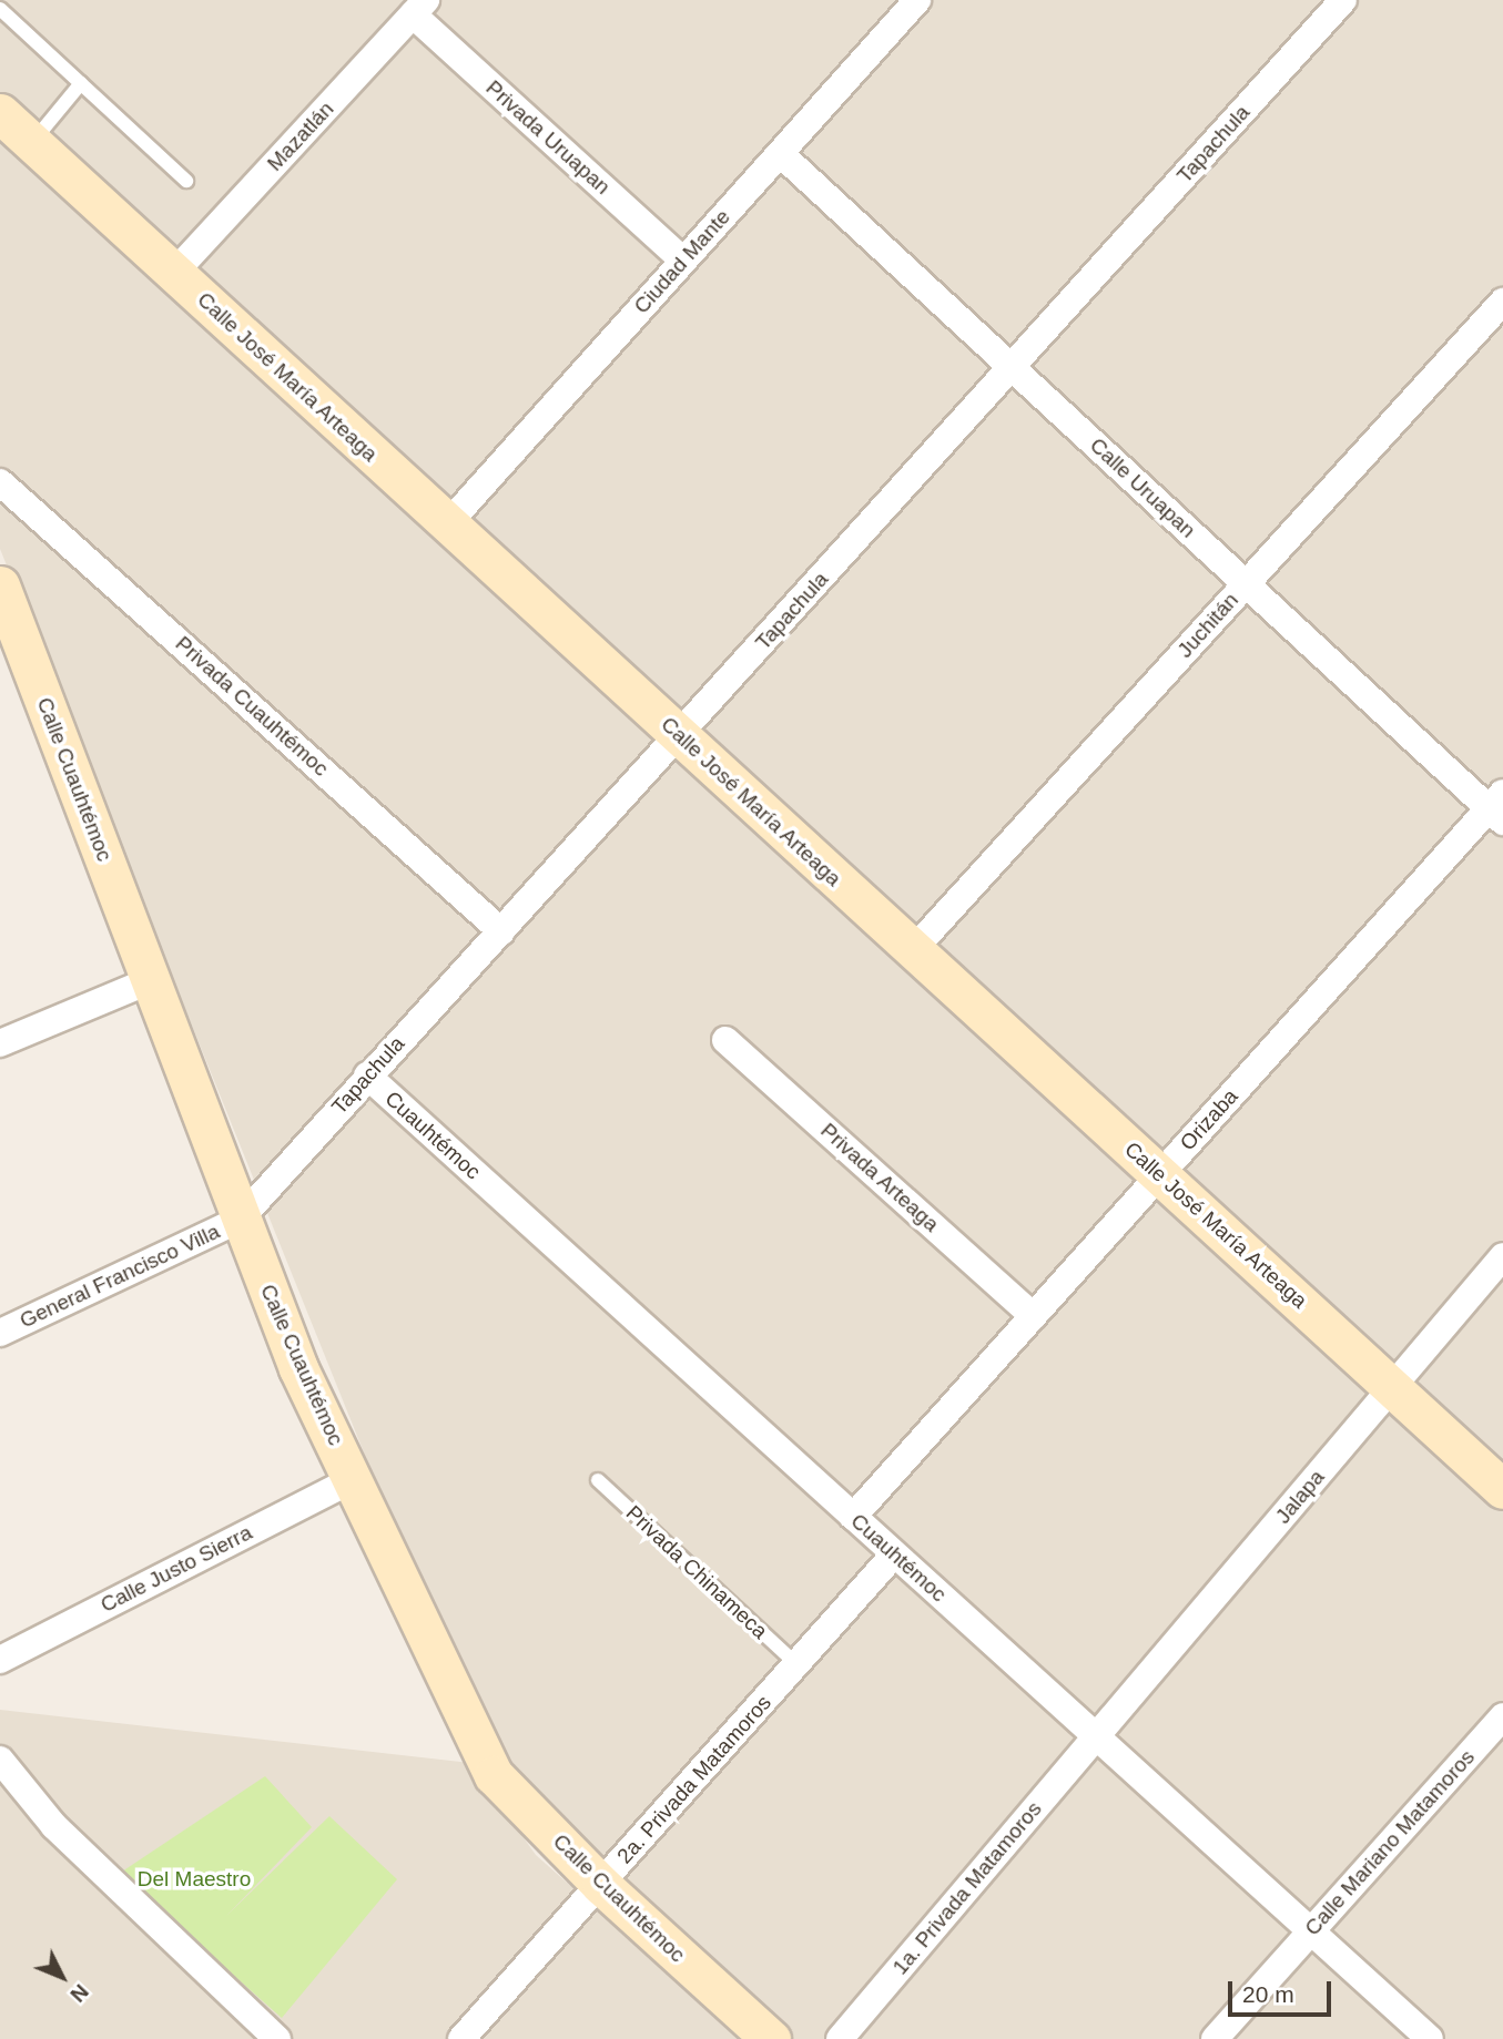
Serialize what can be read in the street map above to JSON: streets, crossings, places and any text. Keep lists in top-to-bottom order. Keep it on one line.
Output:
{"streets":{"street":["Mazatlán","Privada Uruapan","Tapachula","Ciudad Mante","Calle José María Arteaga","Calle Uruapan","Juchitán","Privada Cuauhtémoc","Calle Cuauhtémoc","Orizaba","Cuauhtémoc","Privada Arteaga","General Francisco Villa","Jalapa","Calle Justo Sierra","2a. Privada Matamoros","Calle Mariano Matamoros","1a. Privada Matamoros"],"lane":["Privada Chinameca"]},"crossings":[["Mazatlán","Privada Uruapan"],["Mazatlán","Calle José María Arteaga"],["Privada Uruapan","Ciudad Mante"],["Tapachula","Calle José María Arteaga"],["Tapachula","Calle Uruapan"],["Tapachula","Privada Cuauhtémoc"],["Tapachula","Calle Cuauhtémoc"],["Tapachula","Cuauhtémoc"],["Tapachula","General Francisco Villa"],["Ciudad Mante","Calle José María Arteaga"],["Ciudad Mante","Calle Uruapan"],["Calle José María Arteaga","Juchitán"],["Calle José María Arteaga","Orizaba"],["Calle José María Arteaga","Jalapa"],["Calle Uruapan","Juchitán"],["Calle Uruapan","Orizaba"],["Calle Cuauhtémoc","General Francisco Villa"],["Calle Cuauhtémoc","Calle Justo Sierra"],["Calle Cuauhtémoc","2a. Privada Matamoros"],["Orizaba","Cuauhtémoc"],["Orizaba","Privada Arteaga"],["Cuauhtémoc","Jalapa"],["Cuauhtémoc","2a. Privada Matamoros"],["Cuauhtémoc","Calle Mariano Matamoros"],["Cuauhtémoc","1a. Privada Matamoros"],["Jalapa","1a. Privada Matamoros"],["Privada Chinameca","2a. Privada Matamoros"]],"parks":["Del Maestro"],"scale_bar":"20 m","north":"bottom right"}
